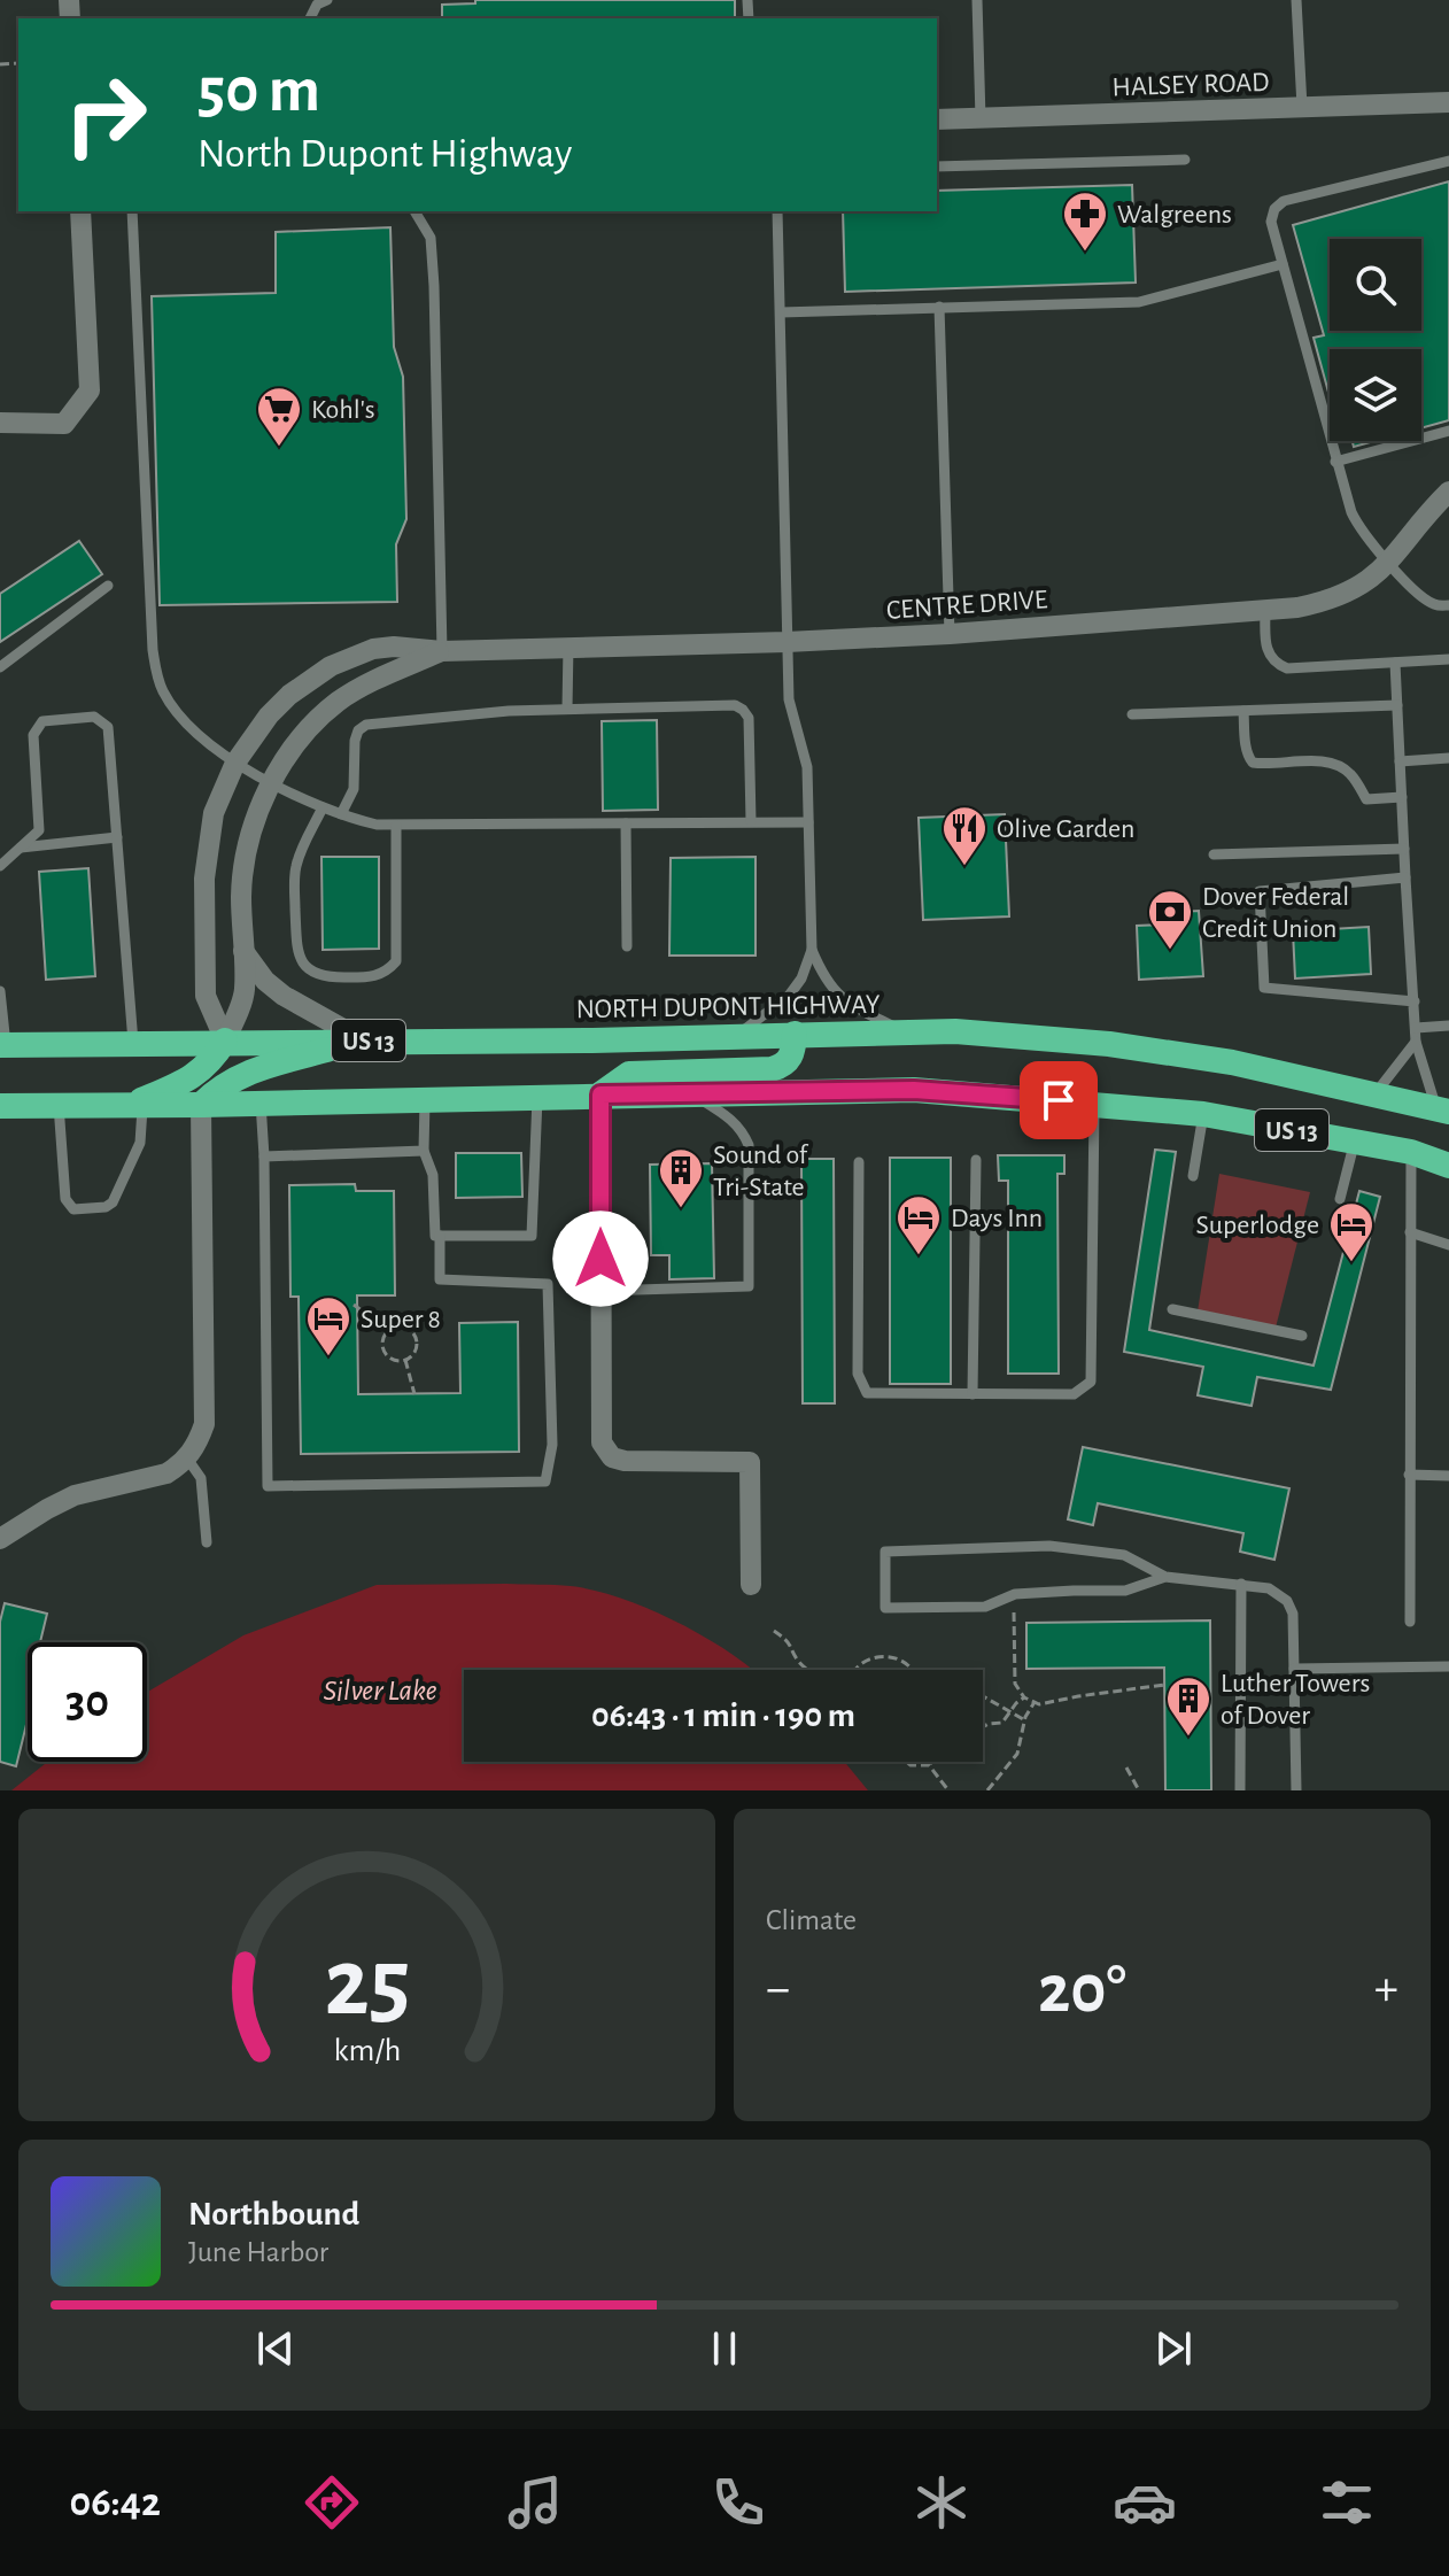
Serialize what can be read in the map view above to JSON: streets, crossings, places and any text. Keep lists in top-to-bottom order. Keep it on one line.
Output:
{"streets":{"highway":["NORTH DUPONT HIGHWAY","US 13"],"street":["HALSEY ROAD","CENTRE DRIVE"]},"crossings":[["CENTRE DRIVE","NORTH DUPONT HIGHWAY"]],"water":["Silver Lake"],"places":{"pharmacy":["Walgreens"],"supermarket":["Kohl's"],"restaurant":["Olive Garden"],"bank":["Dover Federal Credit Union"],"building":["Sound of Tri-State","Luther Towers of Dover"],"hotel":["Days Inn","Superlodge","Super 8"]},"page":{"turn":["50 m","North Dupont Highway"],"limit":"30","trip":"06:43 · 1 min · 190 m","tile":"Climate","heat":["−","20°","+"],"song":["Northbound","June Harbor"],"tabs":"06:42","gauge":["25","km/h"]}}
